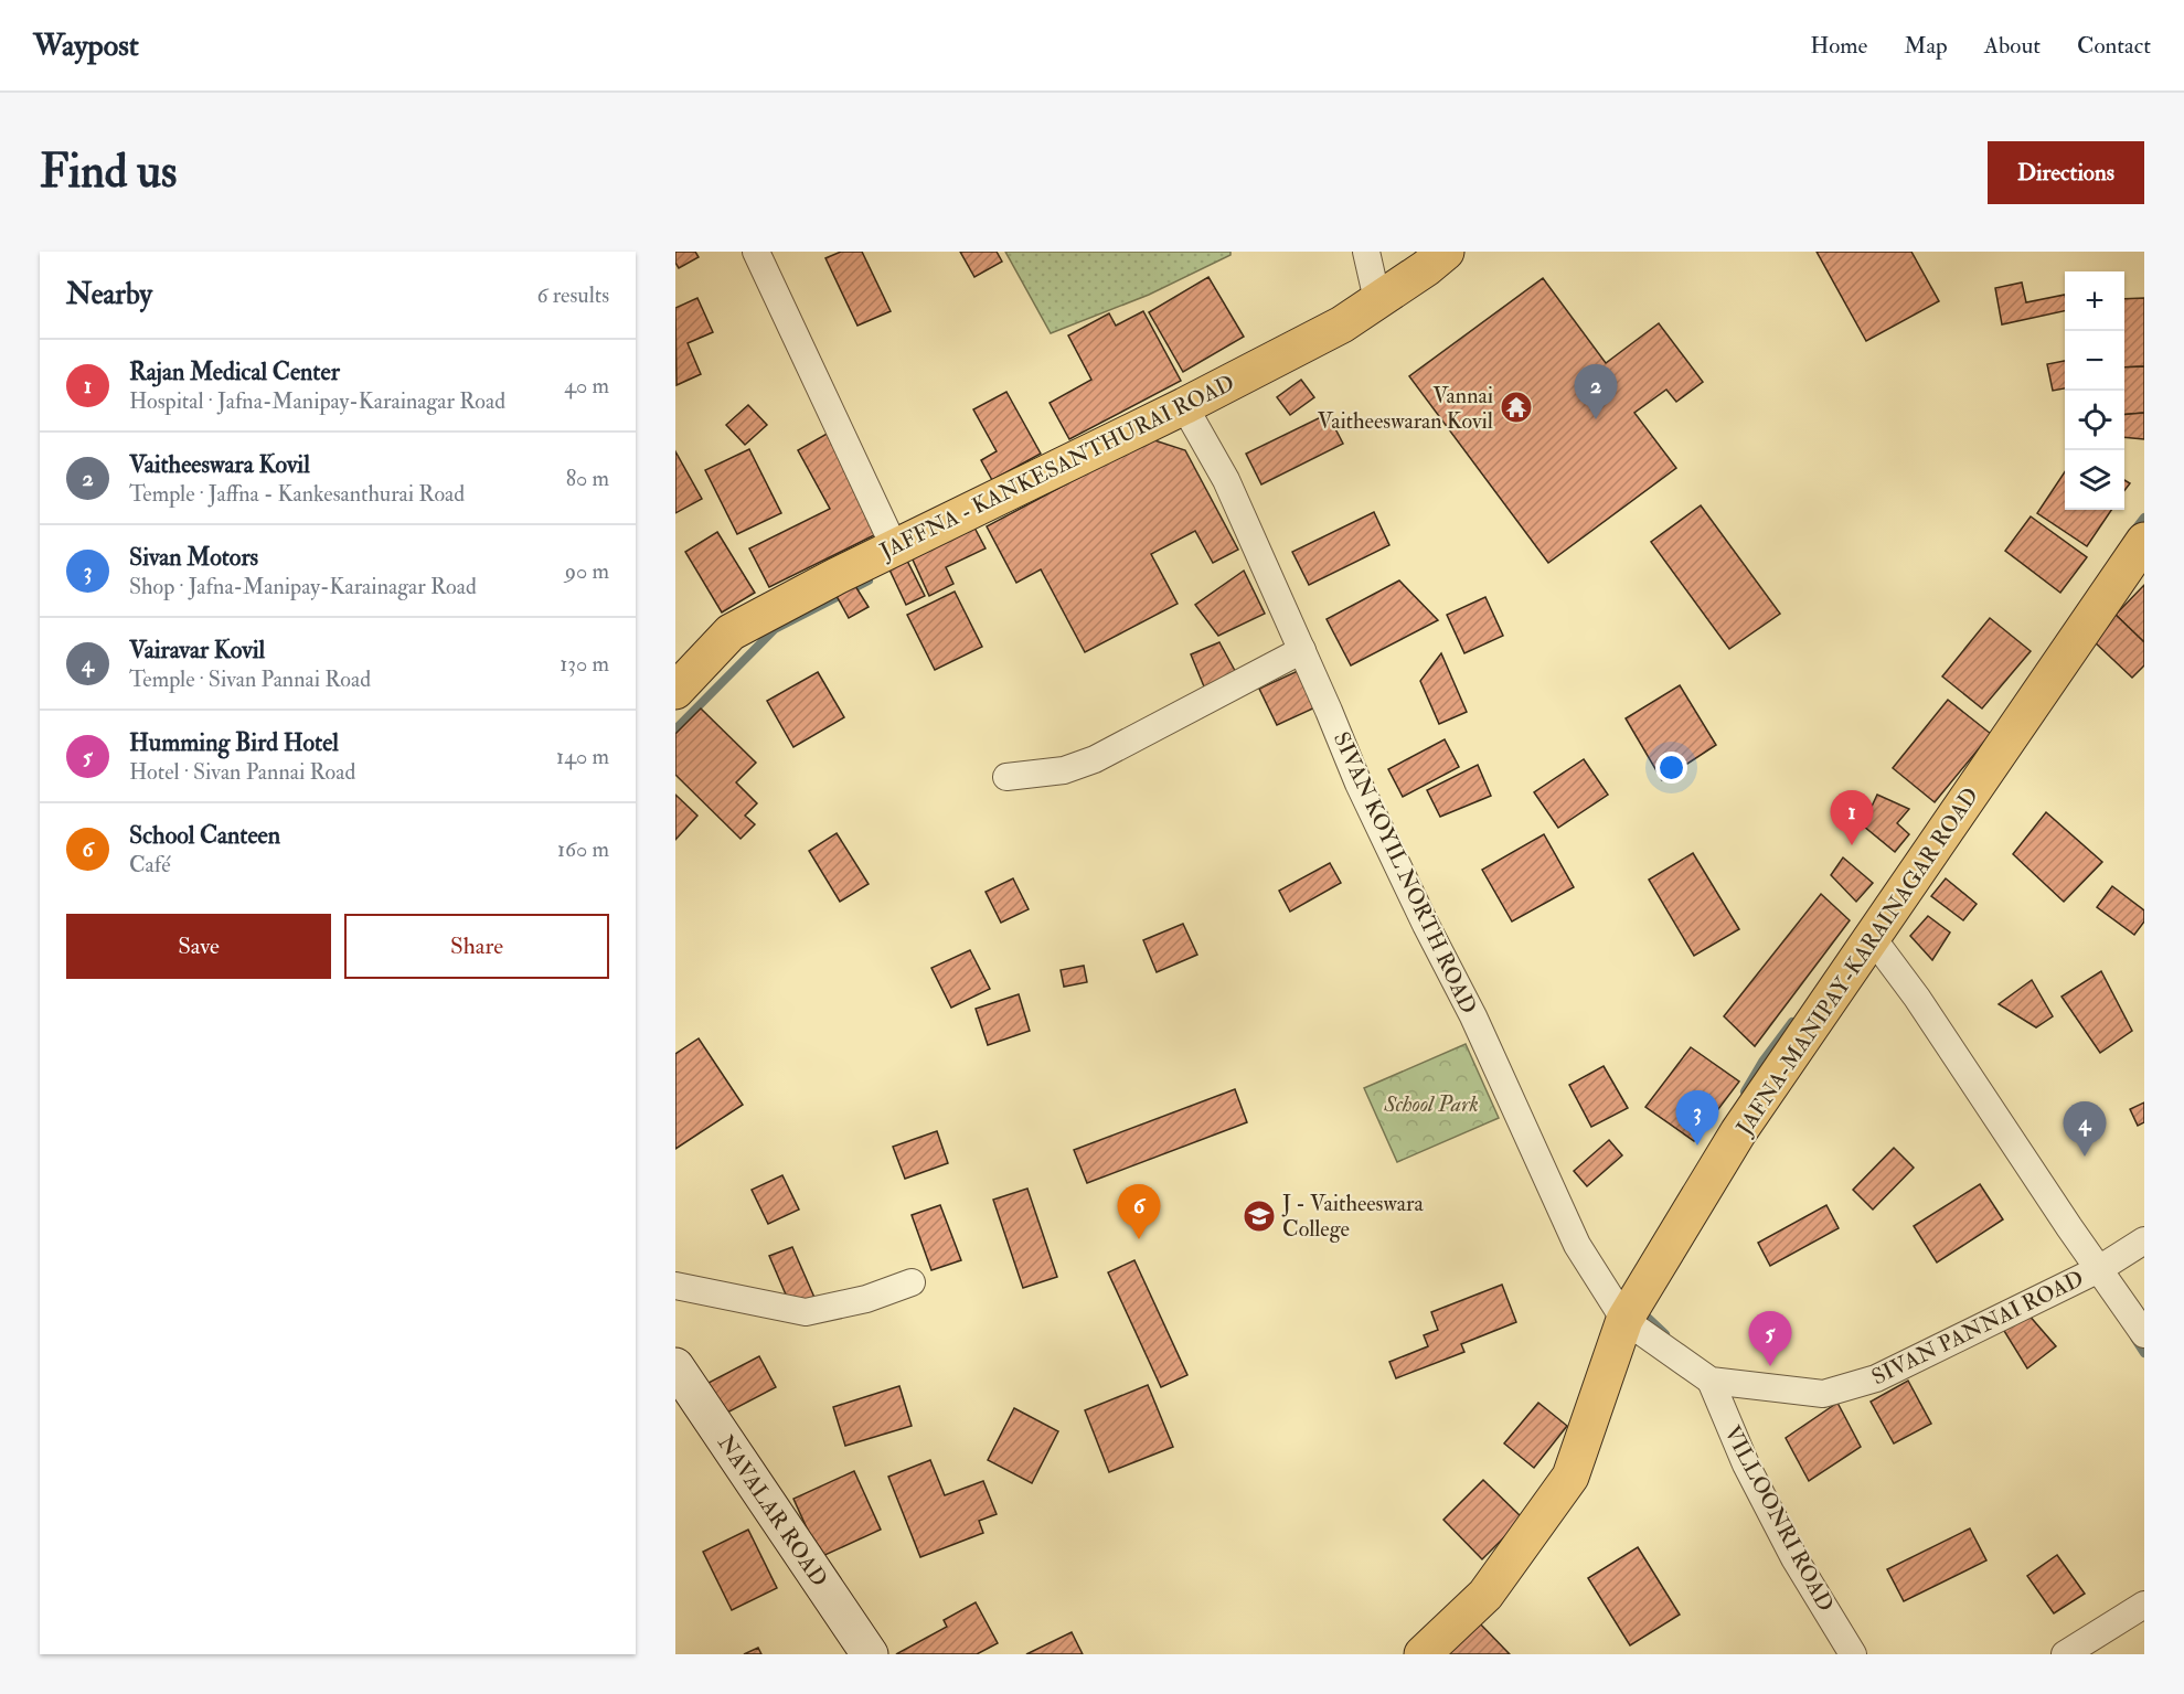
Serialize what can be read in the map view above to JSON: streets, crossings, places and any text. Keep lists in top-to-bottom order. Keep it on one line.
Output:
{"streets":{"main road":["JAFFNA - KANKESANTHURAI ROAD","JAFNA-MANIPAY-KARAINAGAR ROAD"],"street":["SIVAN KOYIL NORTH ROAD","SIVAN PANNAI ROAD","NAVALAR ROAD","VILLOONRI ROAD"]},"crossings":[["JAFFNA - KANKESANTHURAI ROAD","SIVAN KOYIL NORTH ROAD"],["SIVAN KOYIL NORTH ROAD","JAFNA-MANIPAY-KARAINAGAR ROAD"],["SIVAN KOYIL NORTH ROAD","SIVAN PANNAI ROAD"],["JAFNA-MANIPAY-KARAINAGAR ROAD","SIVAN PANNAI ROAD"],["SIVAN PANNAI ROAD","VILLOONRI ROAD"]],"parks":["School Park"],"places":{"temple":["Vannai Vaitheeswaran Kovil"],"school or university":["J - Vaitheeswara College"]},"page":{"header":"Waypost","nav":["Home","Map","About","Contact"],"buttons":["Directions",["Save","Share"]],"title":"Find us","heading":["Nearby","6 results"],"map_buttons":["+","−"],"list":[{"mark":"1","name":"Rajan Medical Center","note":"Hospital · Jafna-Manipay-Karainagar Road","value":"40 m"},{"mark":"2","name":"Vaitheeswara Kovil","note":"Temple · Jaffna - Kankesanthurai Road","value":"80 m"},{"mark":"3","name":"Sivan Motors","note":"Shop · Jafna-Manipay-Karainagar Road","value":"90 m"},{"mark":"4","name":"Vairavar Kovil","note":"Temple · Sivan Pannai Road","value":"130 m"},{"mark":"5","name":"Humming Bird Hotel","note":"Hotel · Sivan Pannai Road","value":"140 m"},{"mark":"6","name":"School Canteen","note":"Café","value":"160 m"}],"pins":["2","1","3","4","6","5"]}}
